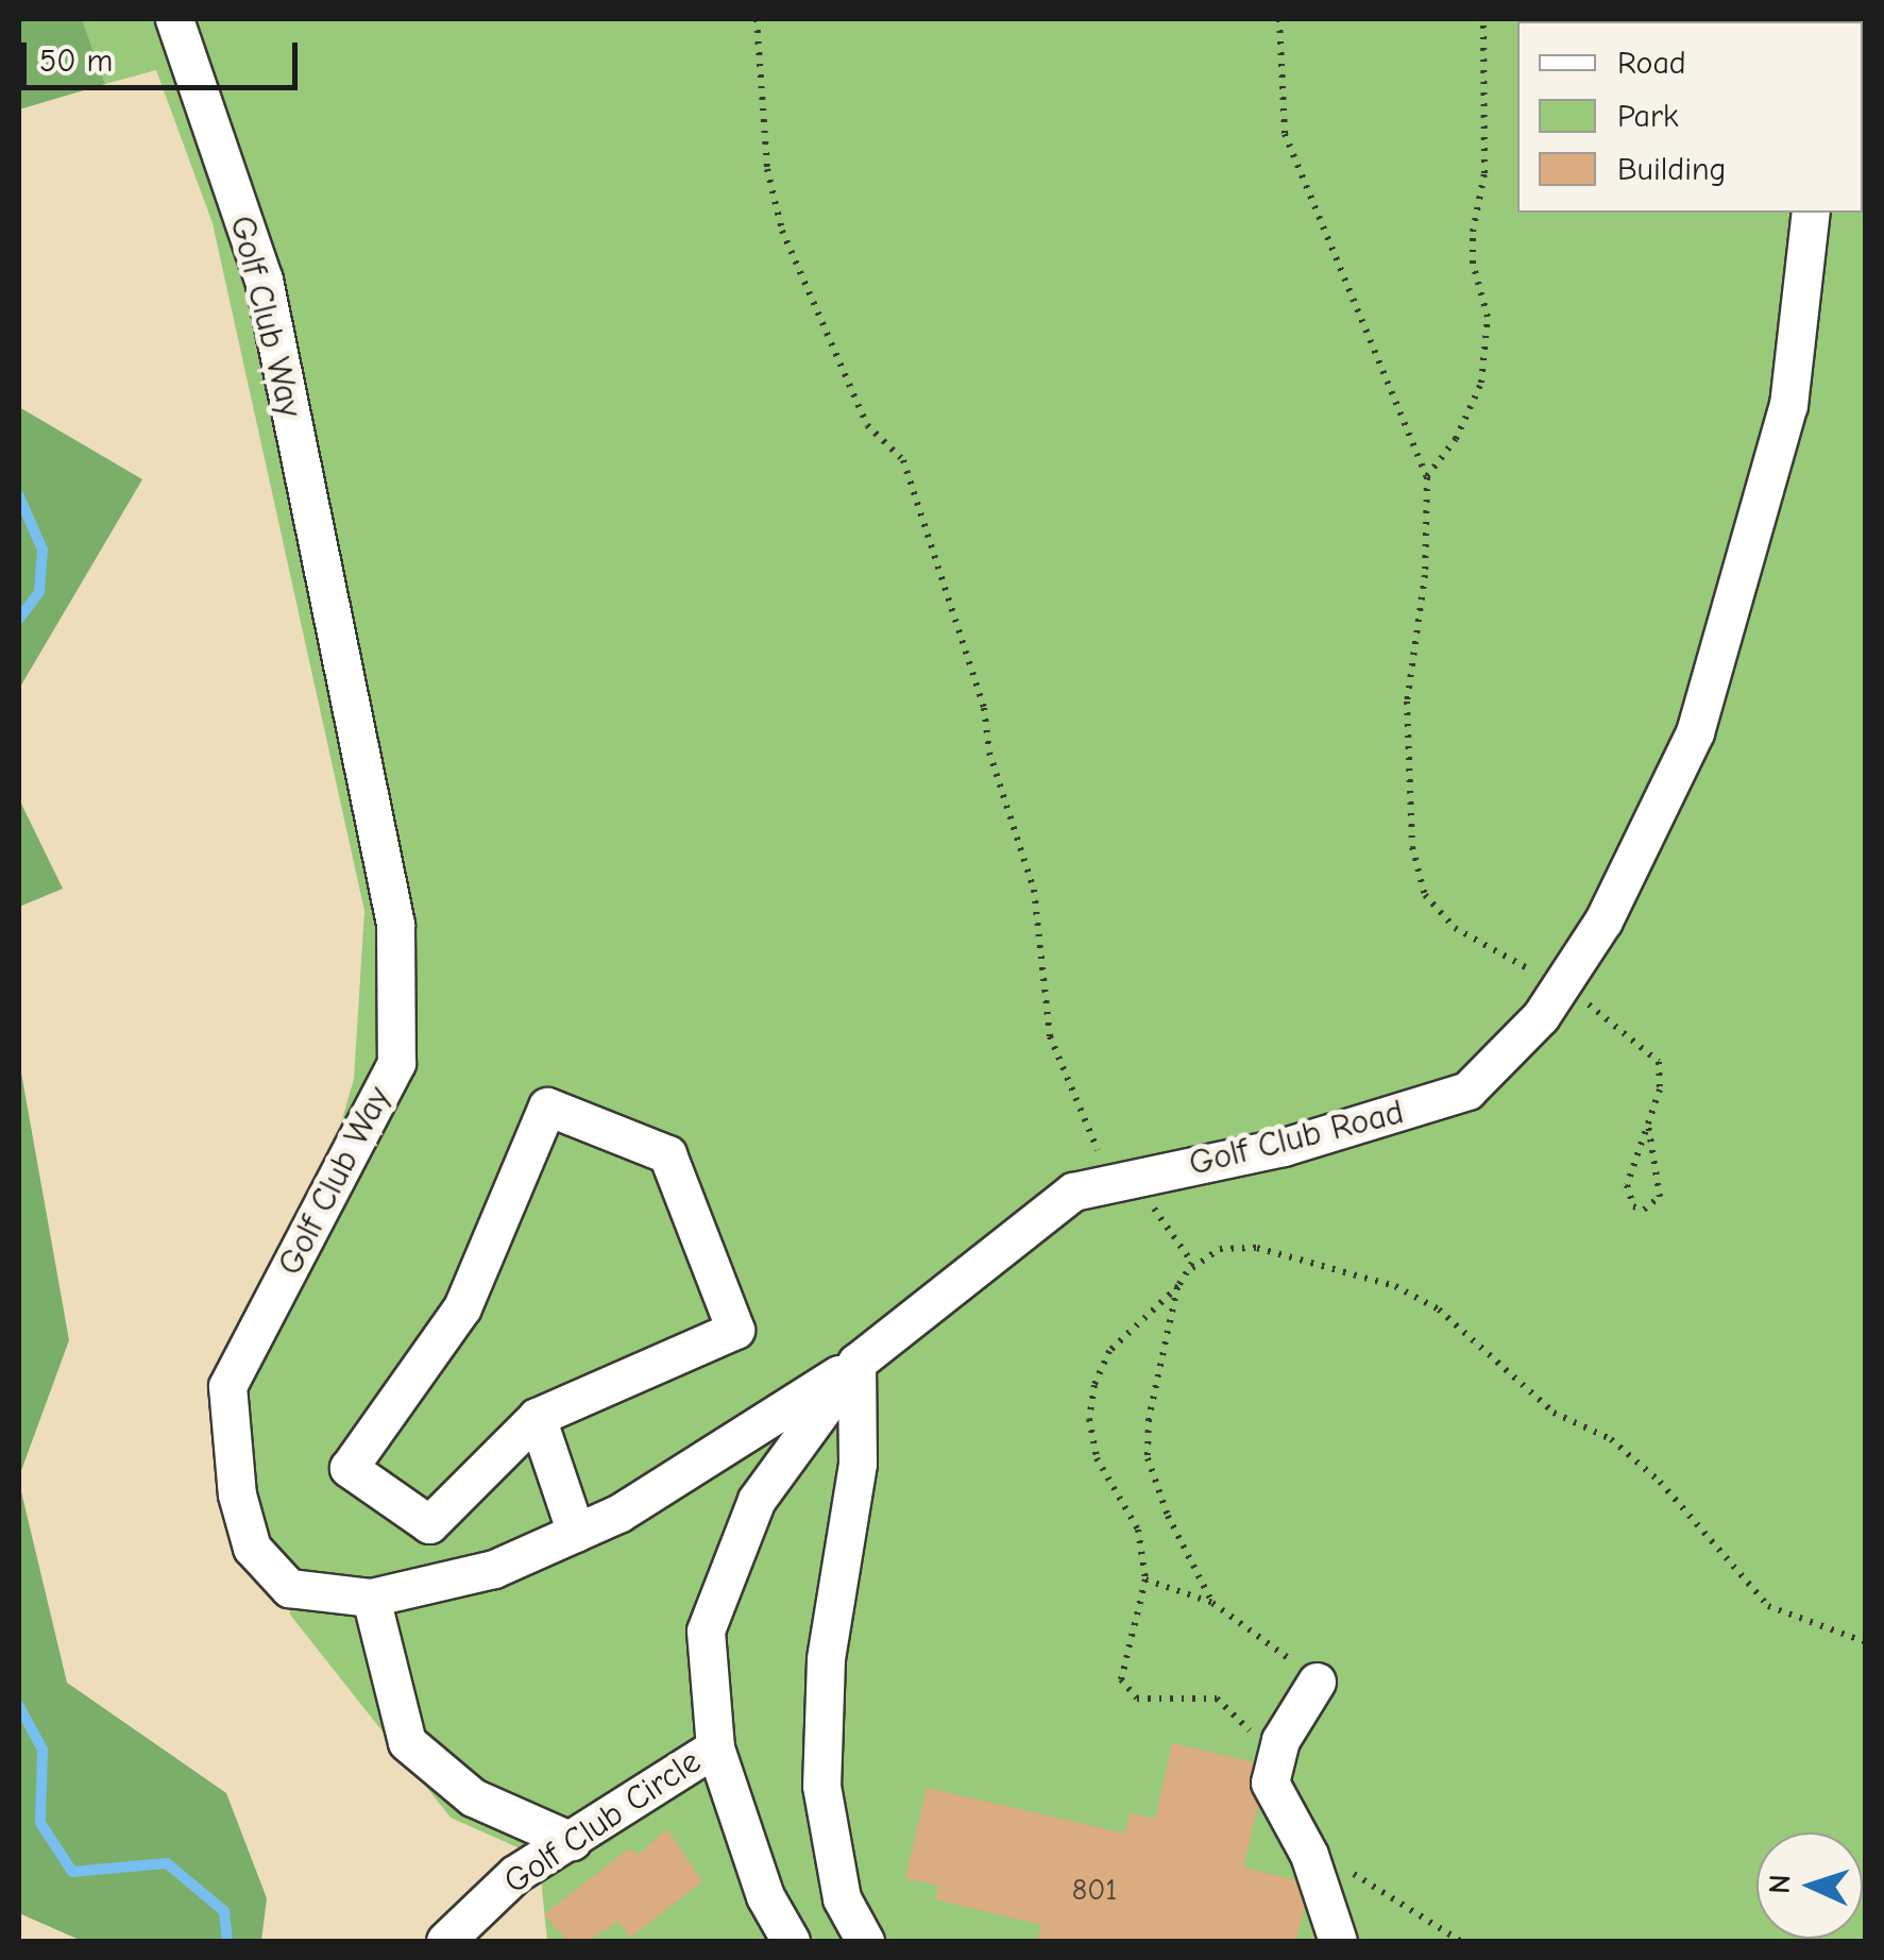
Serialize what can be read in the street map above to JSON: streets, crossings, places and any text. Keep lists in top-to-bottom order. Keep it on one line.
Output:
{"streets":{"street":["Golf Club Way","Golf Club Road","Golf Club Circle"]},"crossings":[["Golf Club Way","Golf Club Road"],["Golf Club Road","Golf Club Circle"]],"house_numbers":["801"],"legend":["Road","Park","Building"],"scale_bar":"50 m","north":"left"}
